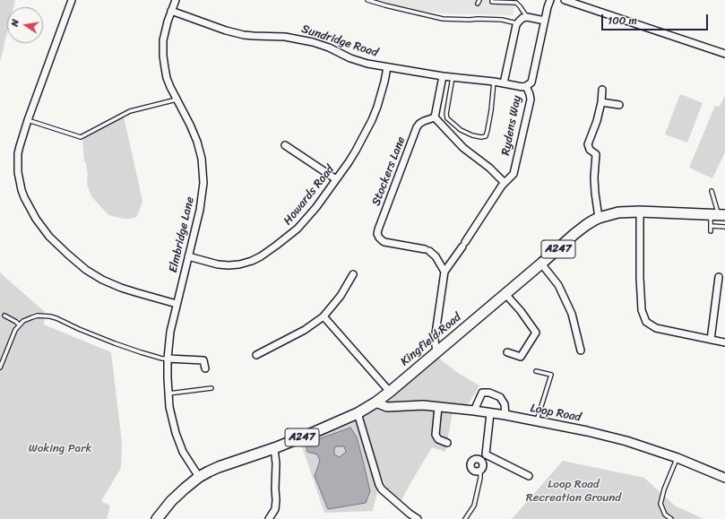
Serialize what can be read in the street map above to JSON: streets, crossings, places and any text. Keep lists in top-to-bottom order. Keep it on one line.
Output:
{"streets":{"main road":["A247","Kingfield Road","Loop Road"],"street":["Sundridge Road","Rydens Way","Stockers Lane","Howards Road","Elmbridge Lane"]},"crossings":[["Sundridge Road","Rydens Way"],["Sundridge Road","Howards Road"],["Sundridge Road","Elmbridge Lane"],["Howards Road","Elmbridge Lane"],["Elmbridge Lane","Kingfield Road"],["Kingfield Road","Loop Road"]],"parks":["Woking Park","Loop Road Recreation Ground"],"scale_bar":"100 m","north":"left"}
